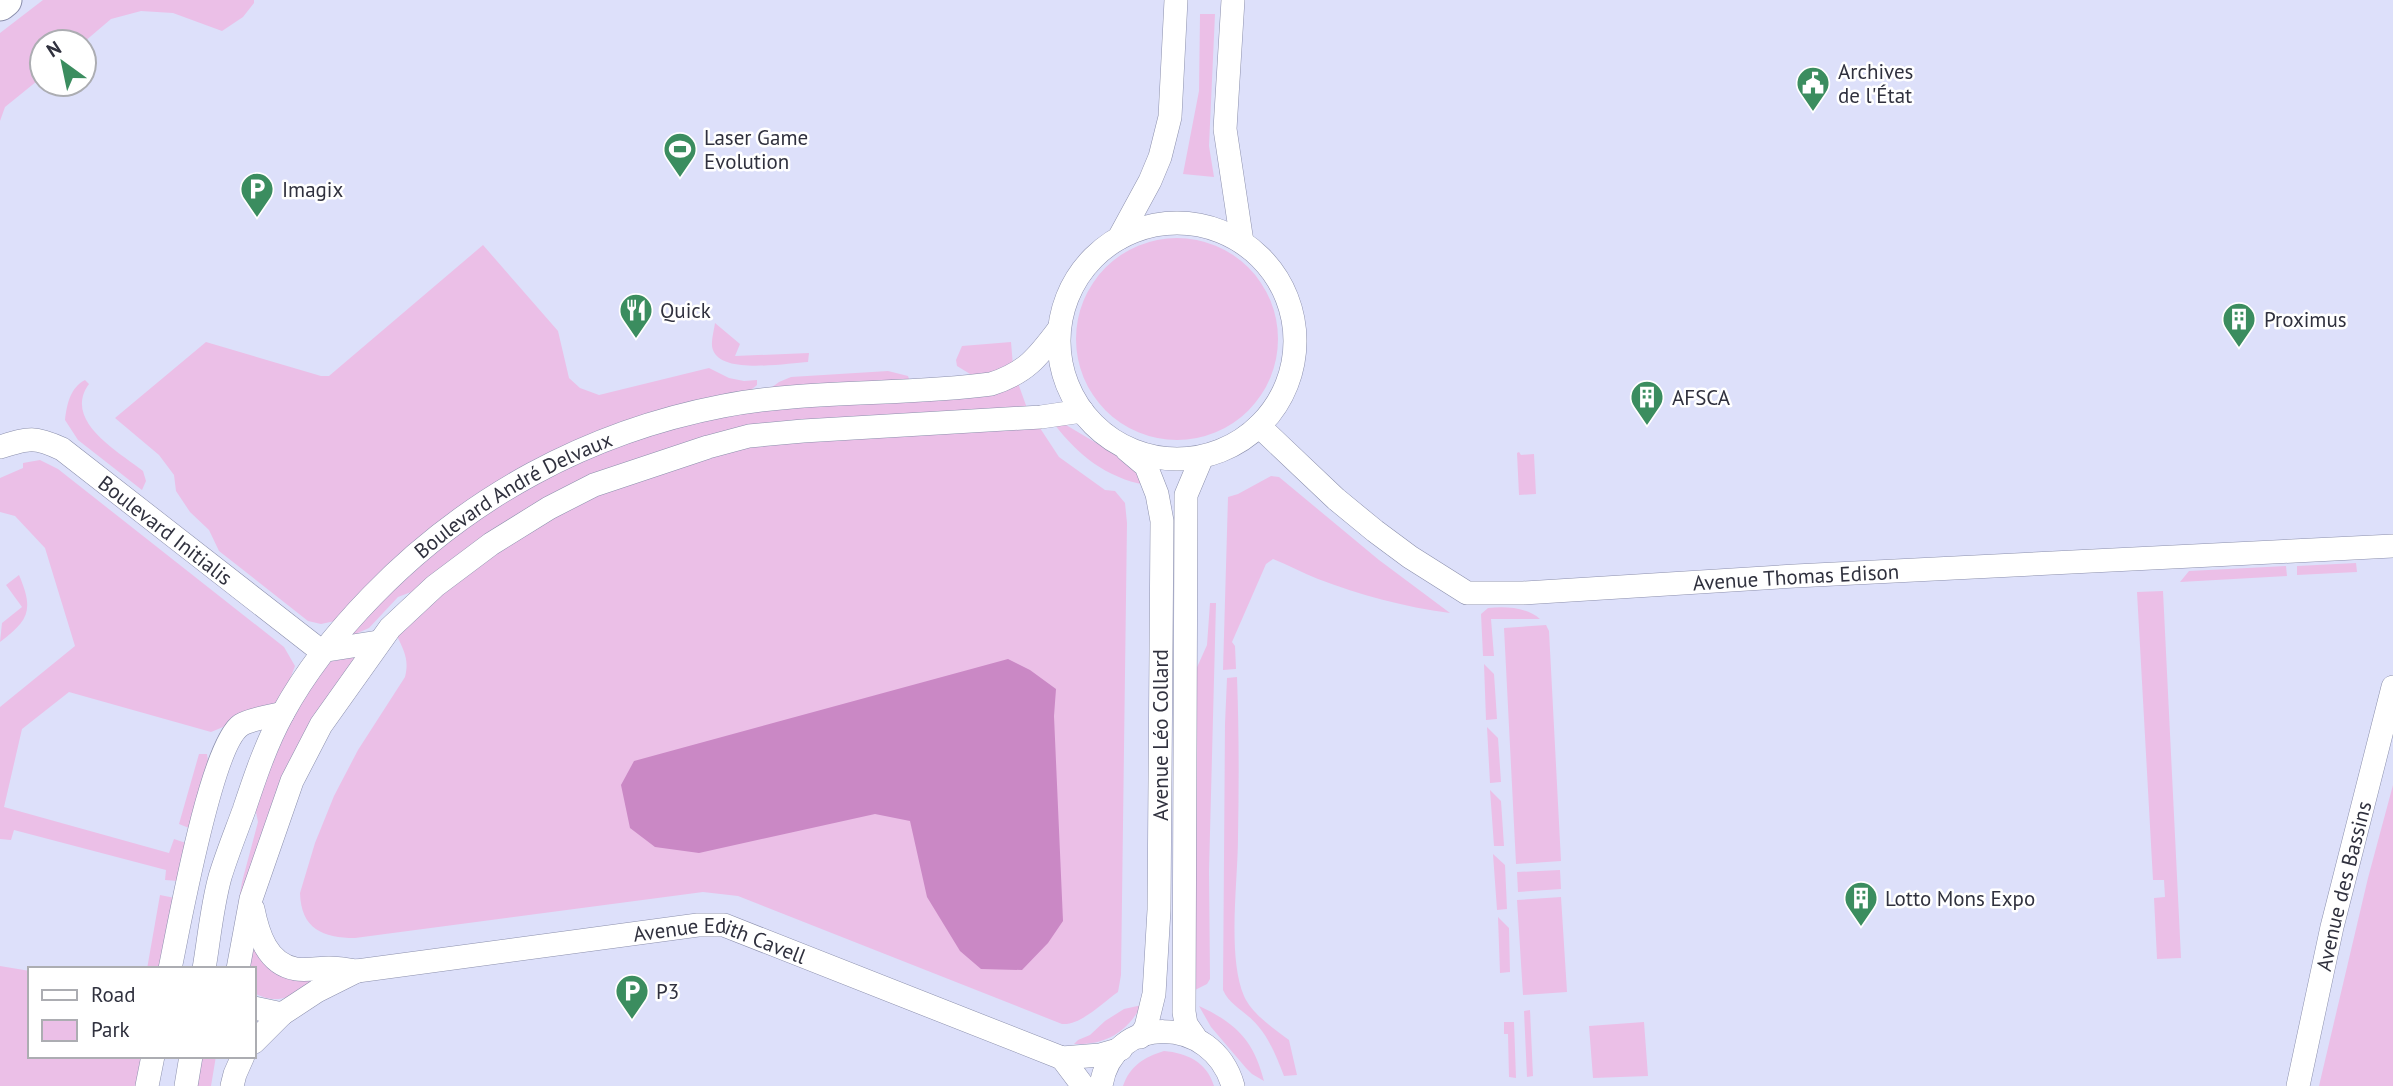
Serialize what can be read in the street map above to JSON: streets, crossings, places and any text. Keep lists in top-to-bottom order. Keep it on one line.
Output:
{"streets":{"street":["Boulevard André Delvaux","Boulevard Initialis","Avenue Thomas Edison","Avenue Léo Collard","Avenue des Bassins","Avenue Edith Cavell"]},"crossings":[["Boulevard André Delvaux","Boulevard Initialis"],["Boulevard André Delvaux","Avenue Thomas Edison"],["Boulevard André Delvaux","Avenue Léo Collard"],["Avenue Thomas Edison","Avenue Léo Collard"],["Avenue Léo Collard","Avenue Edith Cavell"]],"places":{"public building":["Archives de l'État"],"sports":["Laser Game Evolution"],"parking":["Imagix","P3"],"restaurant":["Quick"],"building":["Proximus","AFSCA","Lotto Mons Expo"]},"legend":["Road","Park"],"north":"top left"}
